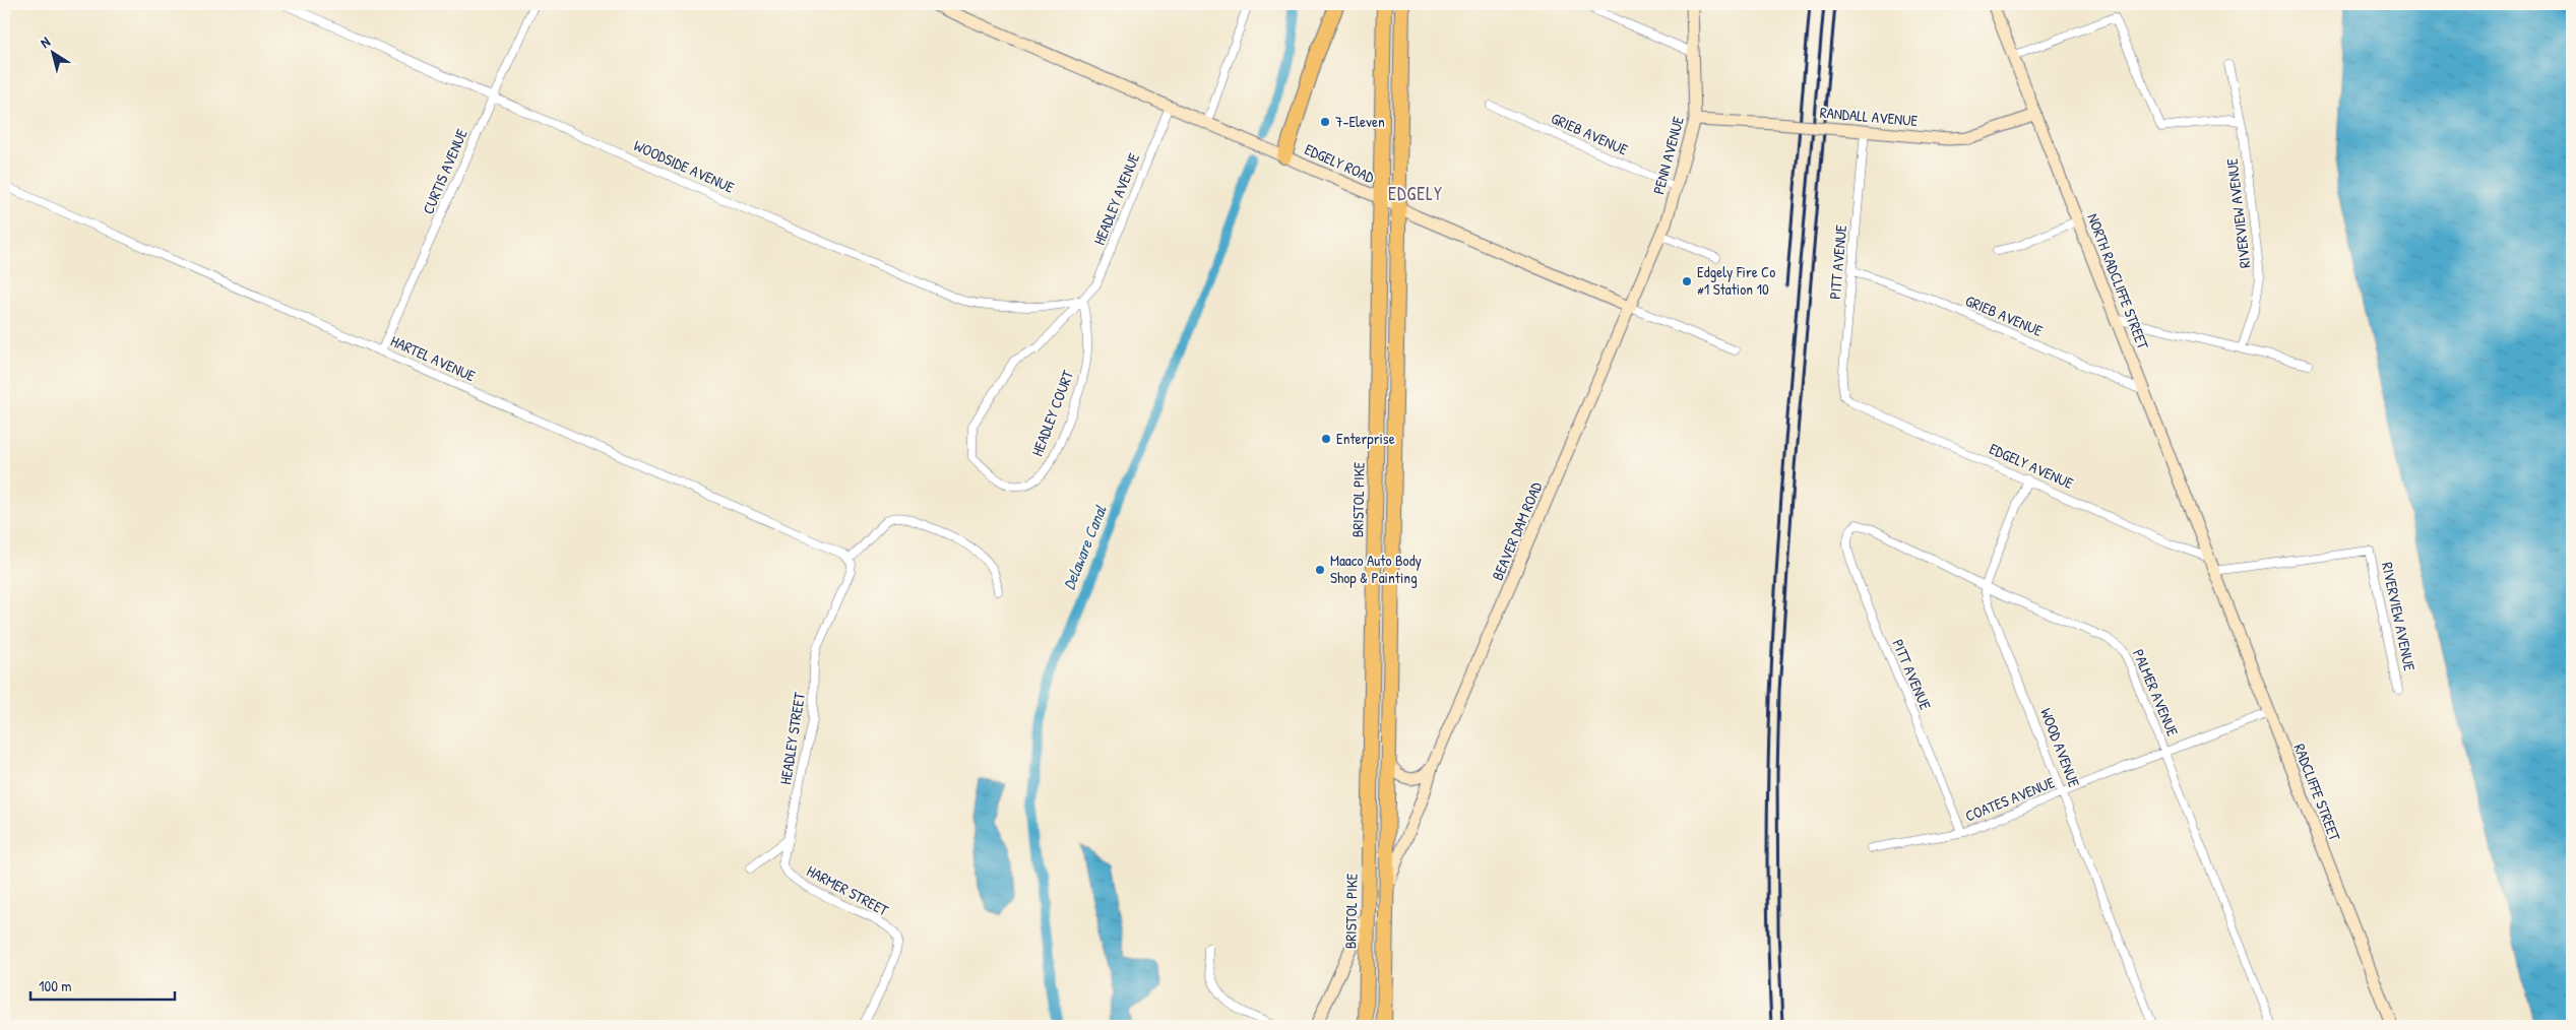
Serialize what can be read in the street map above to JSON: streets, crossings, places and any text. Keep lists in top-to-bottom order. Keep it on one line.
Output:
{"streets":{"highway":["BRISTOL PIKE"],"street":["RANDALL AVENUE","GRIEB AVENUE","PENN AVENUE","EDGELY ROAD","WOODSIDE AVENUE","CURTIS AVENUE","HEADLEY AVENUE","RIVERVIEW AVENUE","PITT AVENUE","NORTH RADCLIFFE STREET","HARTEL AVENUE","HEADLEY COURT","EDGELY AVENUE","BEAVER DAM ROAD","PALMER AVENUE","HEADLEY STREET","WOOD AVENUE","RADCLIFFE STREET","COATES AVENUE","HARMER STREET"]},"crossings":[["RANDALL AVENUE","PENN AVENUE"],["RANDALL AVENUE","PITT AVENUE"],["RANDALL AVENUE","NORTH RADCLIFFE STREET"],["GRIEB AVENUE","PENN AVENUE"],["GRIEB AVENUE","PITT AVENUE"],["GRIEB AVENUE","NORTH RADCLIFFE STREET"],["PENN AVENUE","EDGELY ROAD"],["PENN AVENUE","BEAVER DAM ROAD"],["EDGELY ROAD","HEADLEY AVENUE"],["EDGELY ROAD","BRISTOL PIKE"],["EDGELY ROAD","BEAVER DAM ROAD"],["WOODSIDE AVENUE","CURTIS AVENUE"],["WOODSIDE AVENUE","HEADLEY AVENUE"],["WOODSIDE AVENUE","HEADLEY COURT"],["CURTIS AVENUE","HARTEL AVENUE"],["HEADLEY AVENUE","HEADLEY COURT"],["RIVERVIEW AVENUE","NORTH RADCLIFFE STREET"],["RIVERVIEW AVENUE","RADCLIFFE STREET"],["PITT AVENUE","EDGELY AVENUE"],["PITT AVENUE","PALMER AVENUE"],["PITT AVENUE","COATES AVENUE"],["NORTH RADCLIFFE STREET","EDGELY AVENUE"],["NORTH RADCLIFFE STREET","RADCLIFFE STREET"],["HARTEL AVENUE","HEADLEY STREET"],["PALMER AVENUE","WOOD AVENUE"],["PALMER AVENUE","COATES AVENUE"],["HEADLEY STREET","HARMER STREET"],["WOOD AVENUE","COATES AVENUE"],["RADCLIFFE STREET","COATES AVENUE"]],"districts":["EDGELY"],"water":["Delaware Canal"],"places":["7-Eleven","Edgely Fire Co #1 Station 10","Enterprise","Maaco Auto Body Shop & Painting"],"scale_bar":"100 m","north":"top left"}
